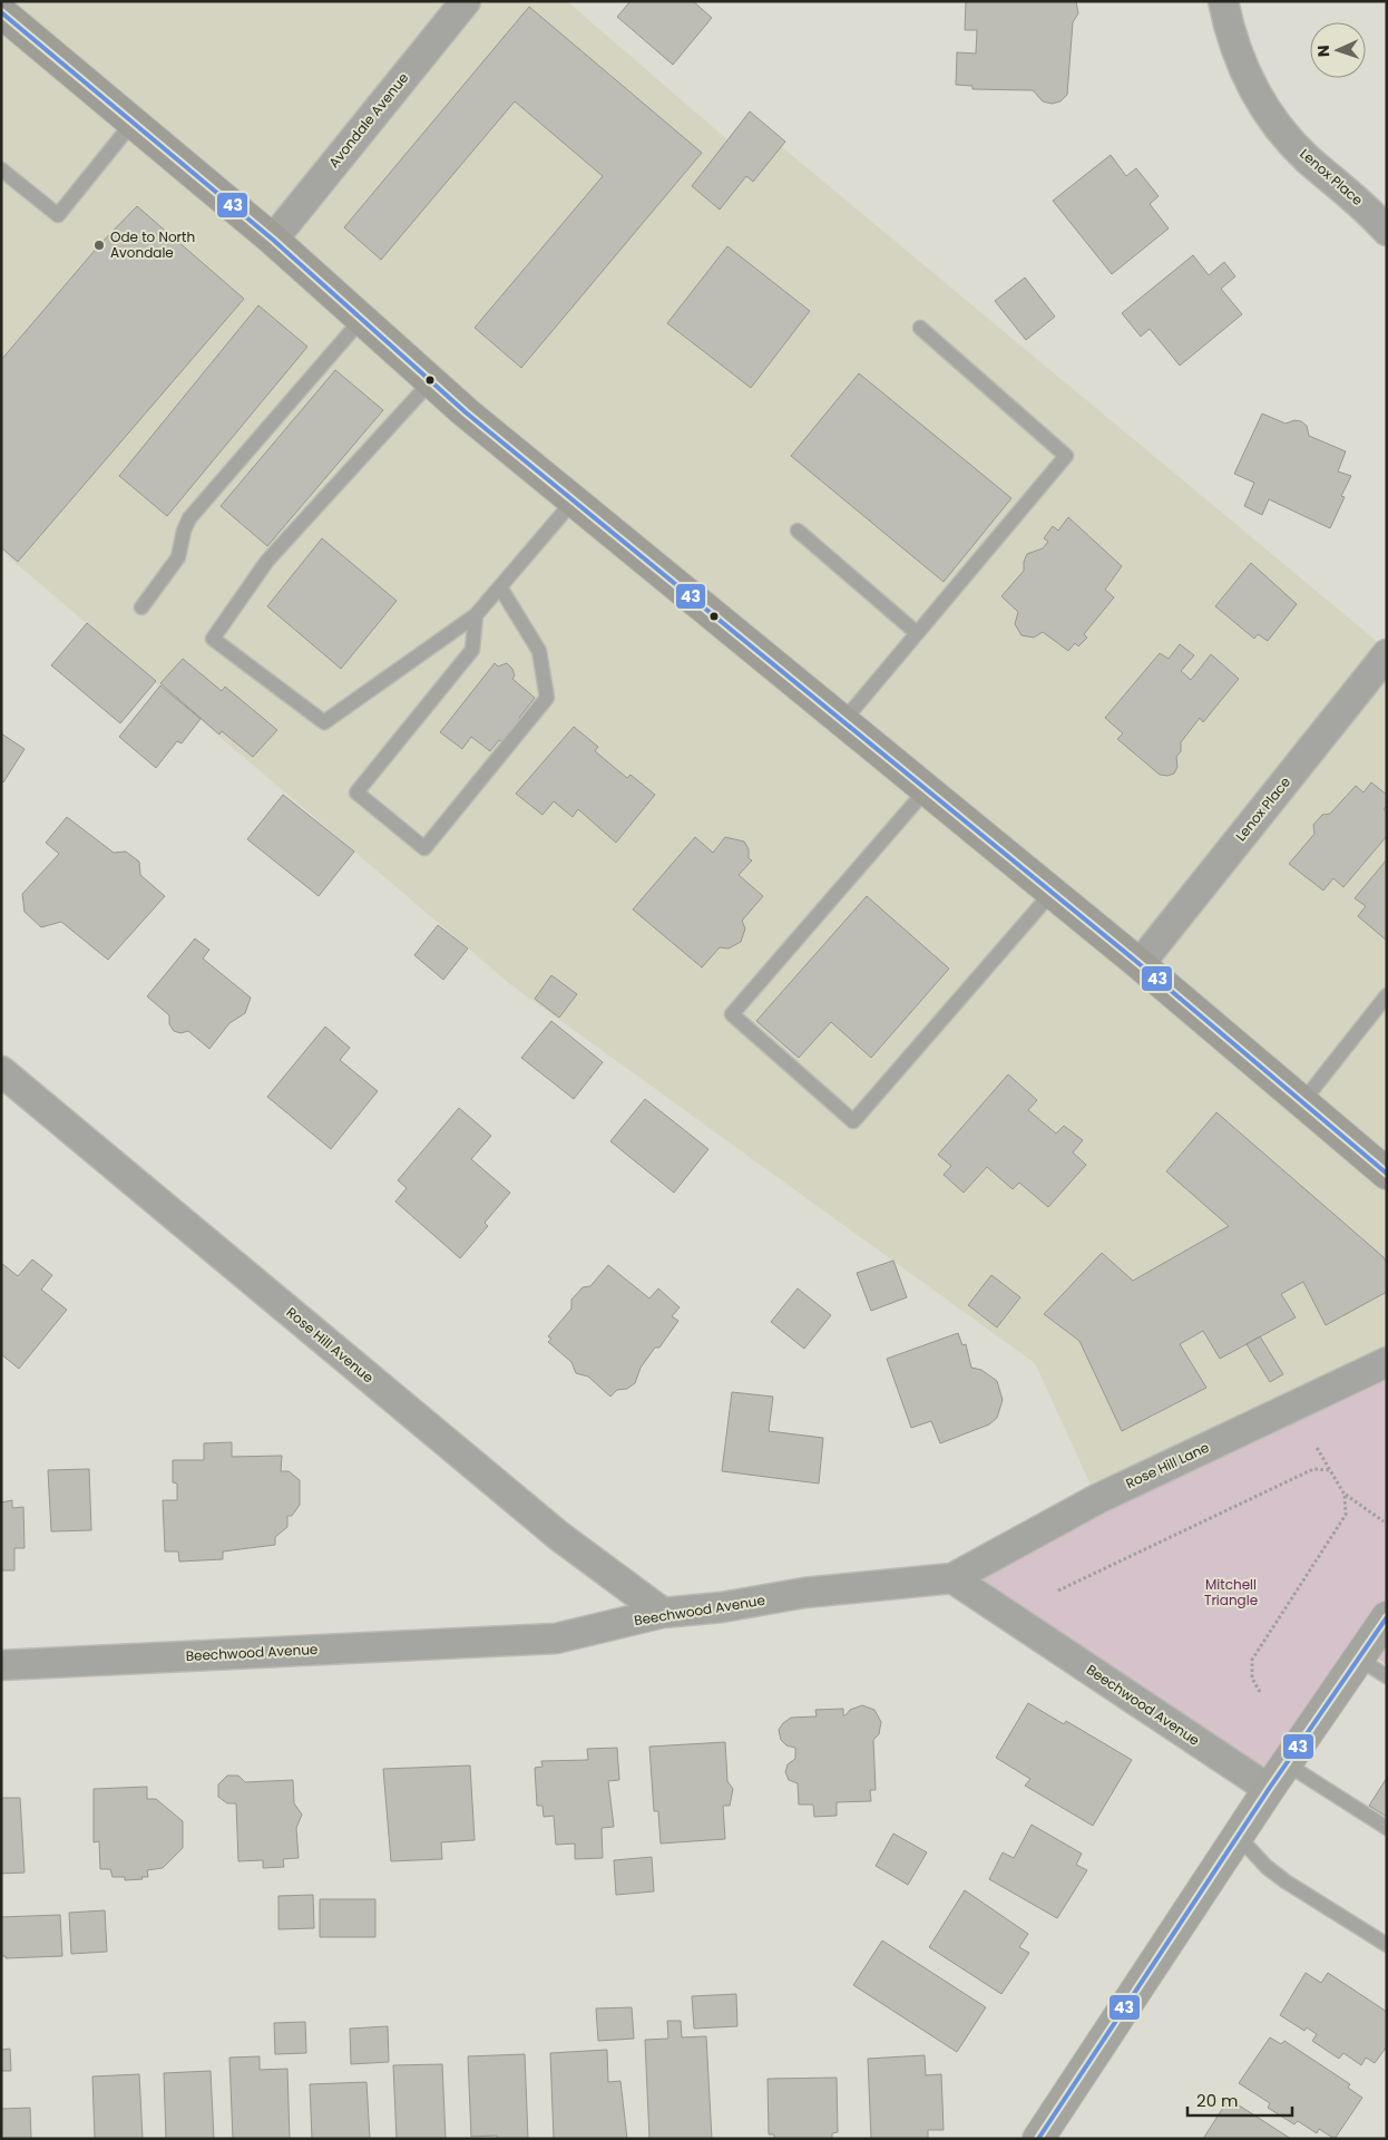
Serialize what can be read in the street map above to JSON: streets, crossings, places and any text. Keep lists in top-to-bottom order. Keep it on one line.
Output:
{"streets":{"street":["Avondale Avenue","Lenox Place","Rose Hill Avenue","Rose Hill Lane","Beechwood Avenue"]},"crossings":[["Rose Hill Avenue","Beechwood Avenue"],["Rose Hill Lane","Beechwood Avenue"]],"parks":["Mitchell Triangle"],"places":["Ode to North Avondale"],"lines":["transit line 43"],"scale_bar":"20 m","north":"left"}
